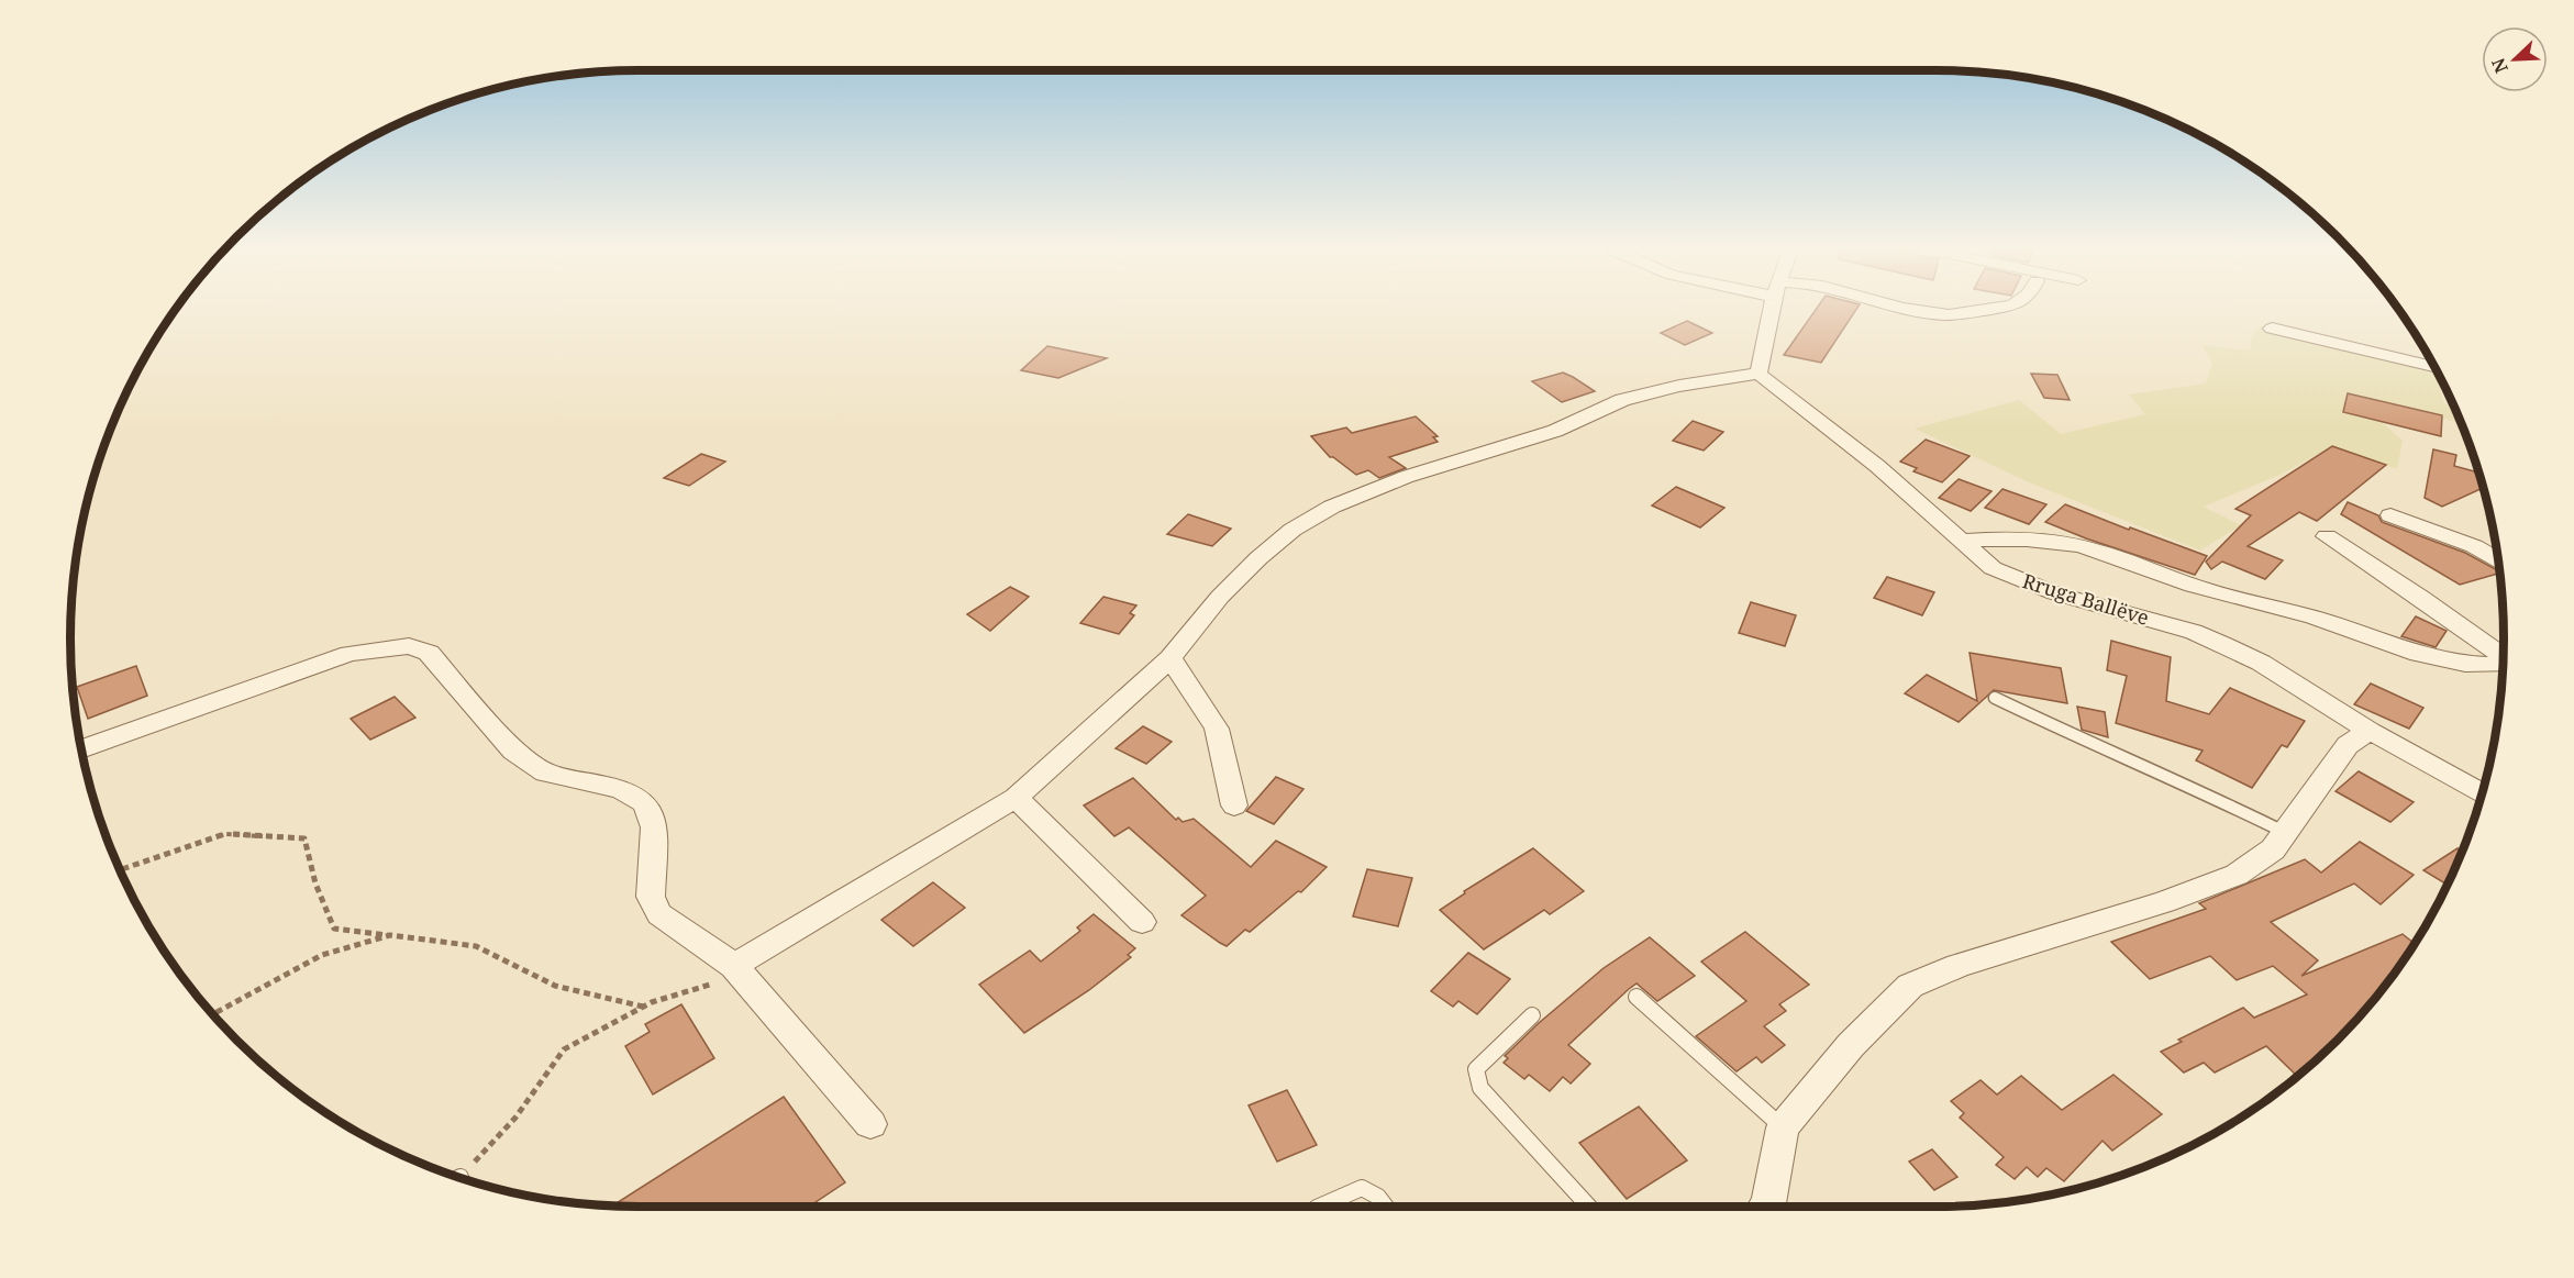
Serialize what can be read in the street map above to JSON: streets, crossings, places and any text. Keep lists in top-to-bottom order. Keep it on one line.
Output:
{"streets":{"street":["Rruga Ballëve"]},"north":"bottom left"}
